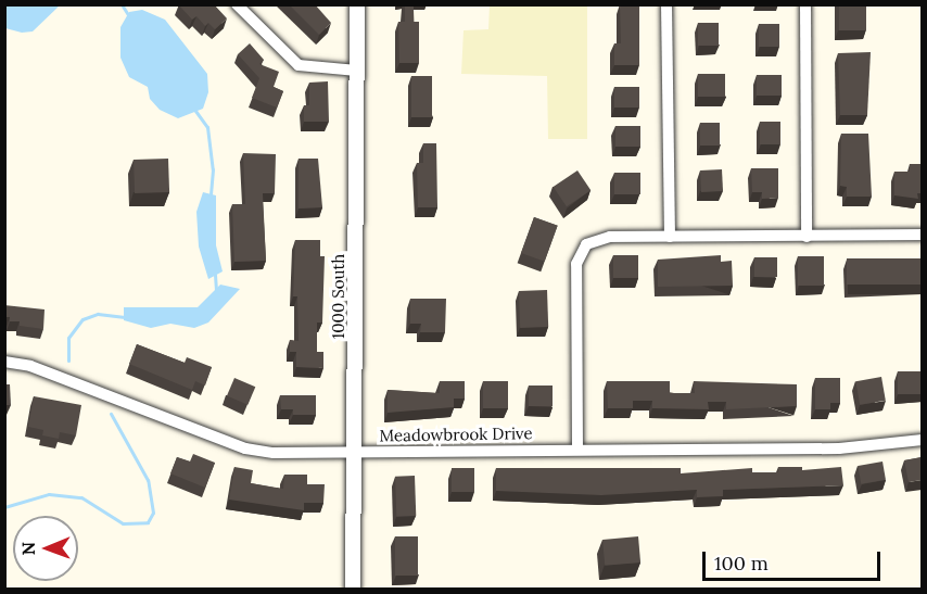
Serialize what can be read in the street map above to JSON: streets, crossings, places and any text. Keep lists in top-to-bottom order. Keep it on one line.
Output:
{"streets":{"street":["1000 South","Meadowbrook Drive"]},"crossings":[["1000 South","Meadowbrook Drive"]],"scale_bar":"100 m","north":"left"}
